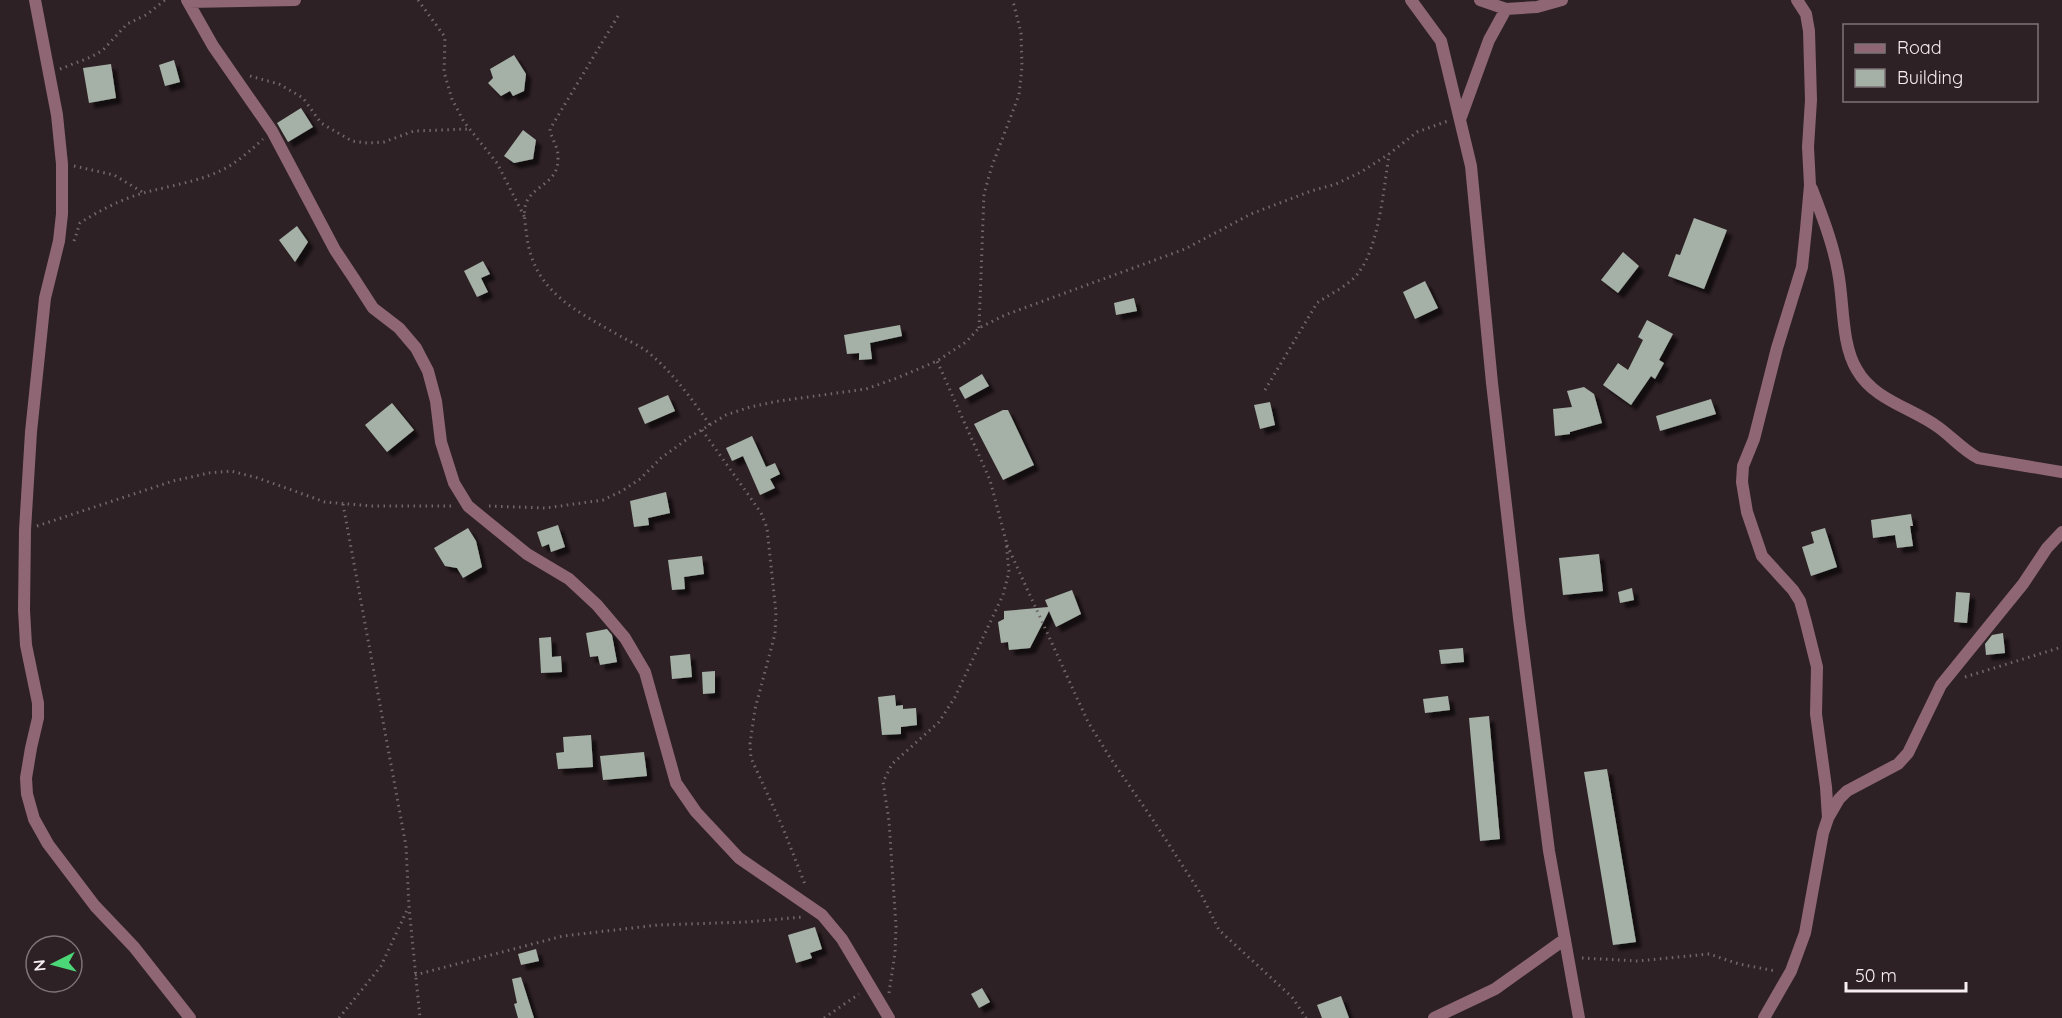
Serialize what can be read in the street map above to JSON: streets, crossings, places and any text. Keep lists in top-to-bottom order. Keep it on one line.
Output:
{"legend":["Road","Building"],"scale_bar":"50 m","north":"left"}
